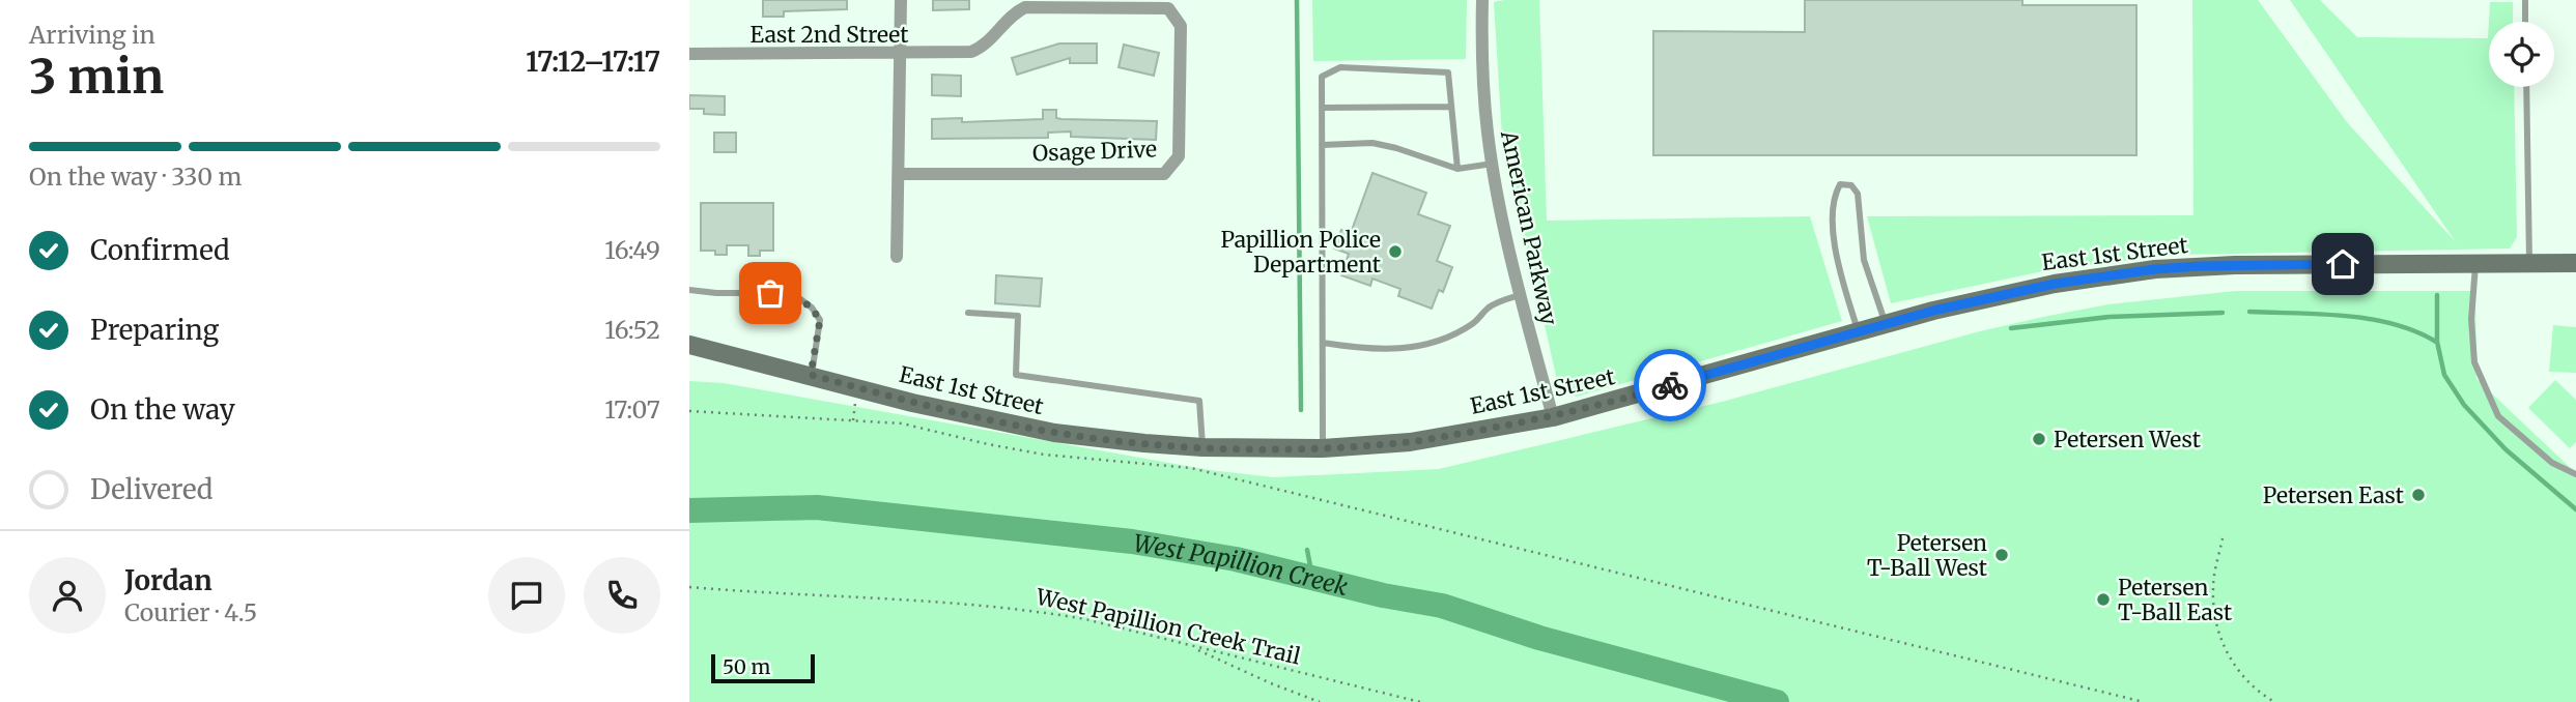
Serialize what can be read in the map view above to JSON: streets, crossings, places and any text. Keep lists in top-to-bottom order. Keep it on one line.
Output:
{"streets":{"main road":["East 1st Street"],"street":["East 2nd Street","Osage Drive","American Parkway"],"path":["West Papillion Creek Trail"]},"crossings":[["East 2nd Street","Osage Drive"],["American Parkway","East 1st Street"]],"water":["West Papillion Creek"],"places":["Papillion Police Department","Petersen West","Petersen East","Petersen T-Ball West","Petersen T-Ball East"],"scale_bar":"50 m","page":{"heading":["3 min","Arriving in","17:12–17:17"],"panel":["Jordan","Courier · 4.5"],"bar":"On the way · 330 m","list":[["Confirmed","16:49"],["Preparing","16:52"],["On the way","17:07"],"Delivered"],"scale":"50 m"}}
